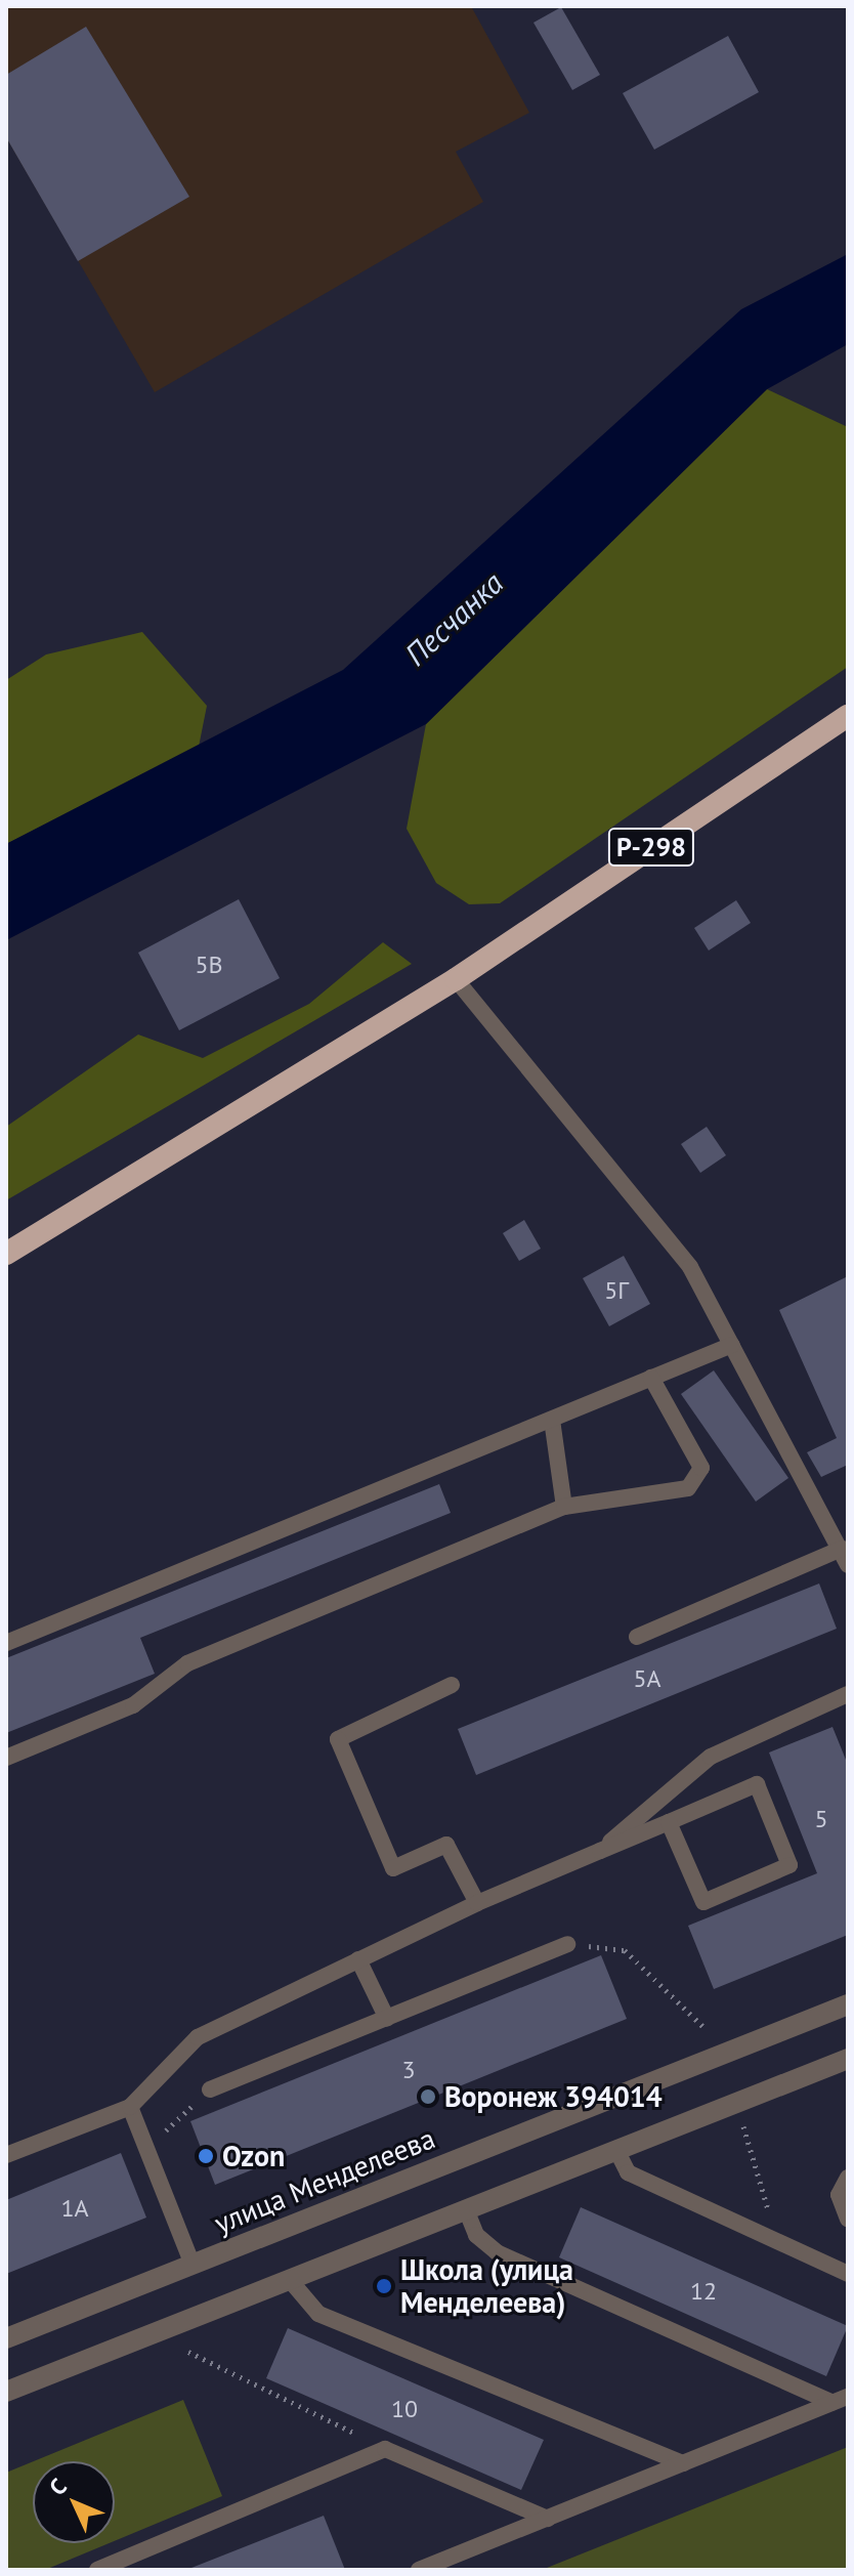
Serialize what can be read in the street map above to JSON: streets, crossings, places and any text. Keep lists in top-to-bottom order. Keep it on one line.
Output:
{"streets":{"highway":["Р-298"],"street":["улица Менделеева"]},"water":["Песчанка"],"places":["Воронеж 394014","Ozon","Школа (улица Менделеева)"],"house_numbers":["5В","5Г","5А","5","3","1А","12","10"],"north":"top left"}
